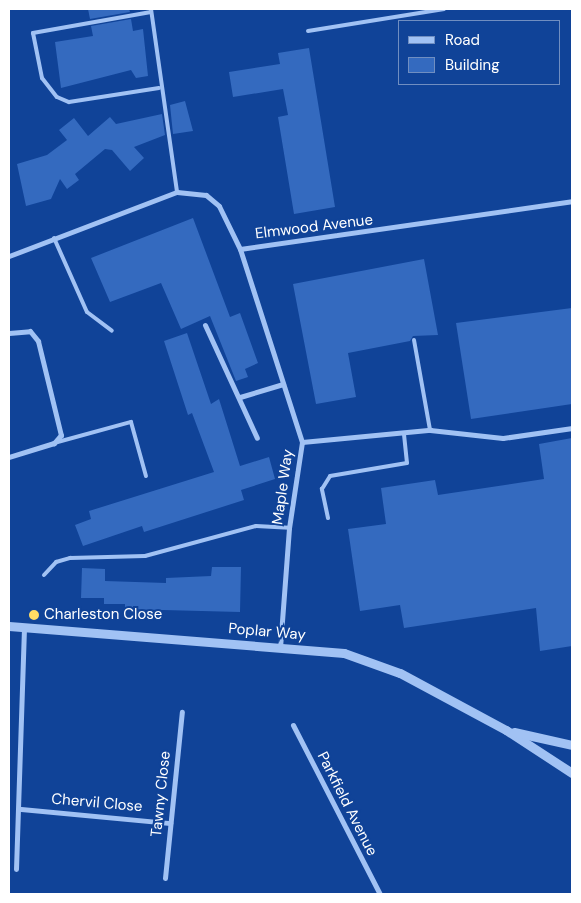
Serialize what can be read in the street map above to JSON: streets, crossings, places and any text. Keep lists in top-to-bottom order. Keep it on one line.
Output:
{"streets":{"street":["Elmwood Avenue","Maple Way","Poplar Way","Tawny Close","Chervil Close","Parkfield Avenue"]},"crossings":[["Elmwood Avenue","Maple Way"],["Maple Way","Poplar Way"],["Tawny Close","Chervil Close"]],"places":["Charleston Close"],"legend":["Road","Building"]}
